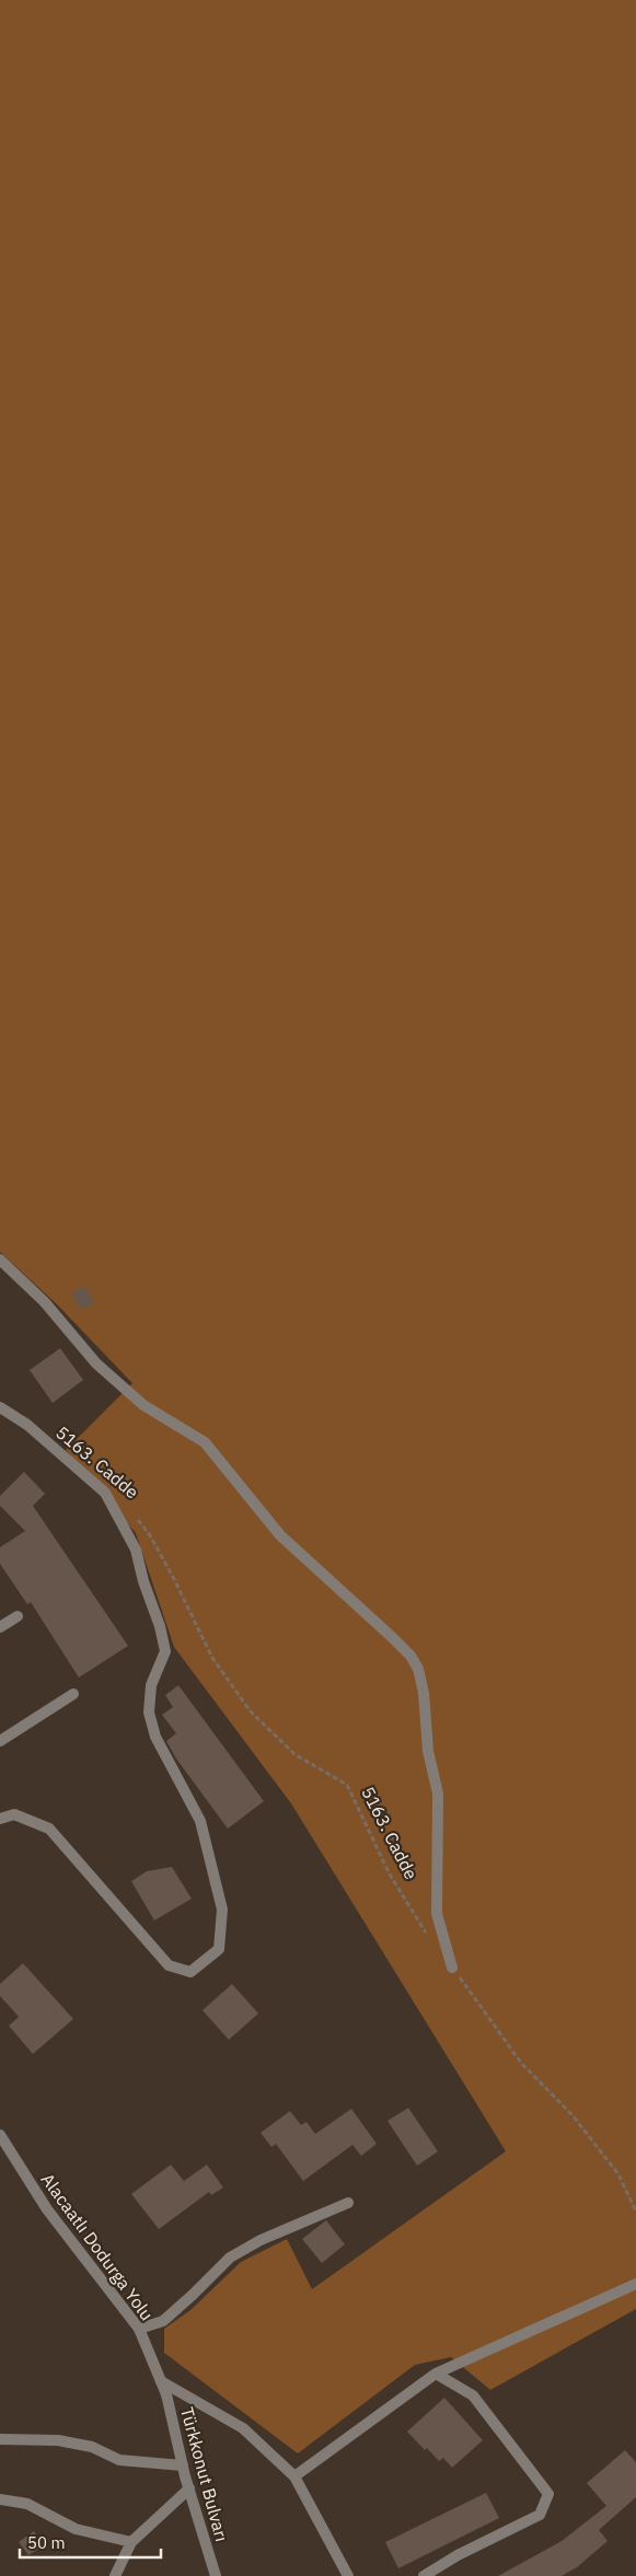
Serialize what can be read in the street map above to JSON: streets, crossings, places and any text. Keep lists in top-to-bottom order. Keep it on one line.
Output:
{"streets":{"street":["5163. Cadde","Alacaatlı Dodurga Yolu","Türkkonut Bulvarı"]},"crossings":[["Alacaatlı Dodurga Yolu","Türkkonut Bulvarı"]],"scale_bar":"50 m"}
